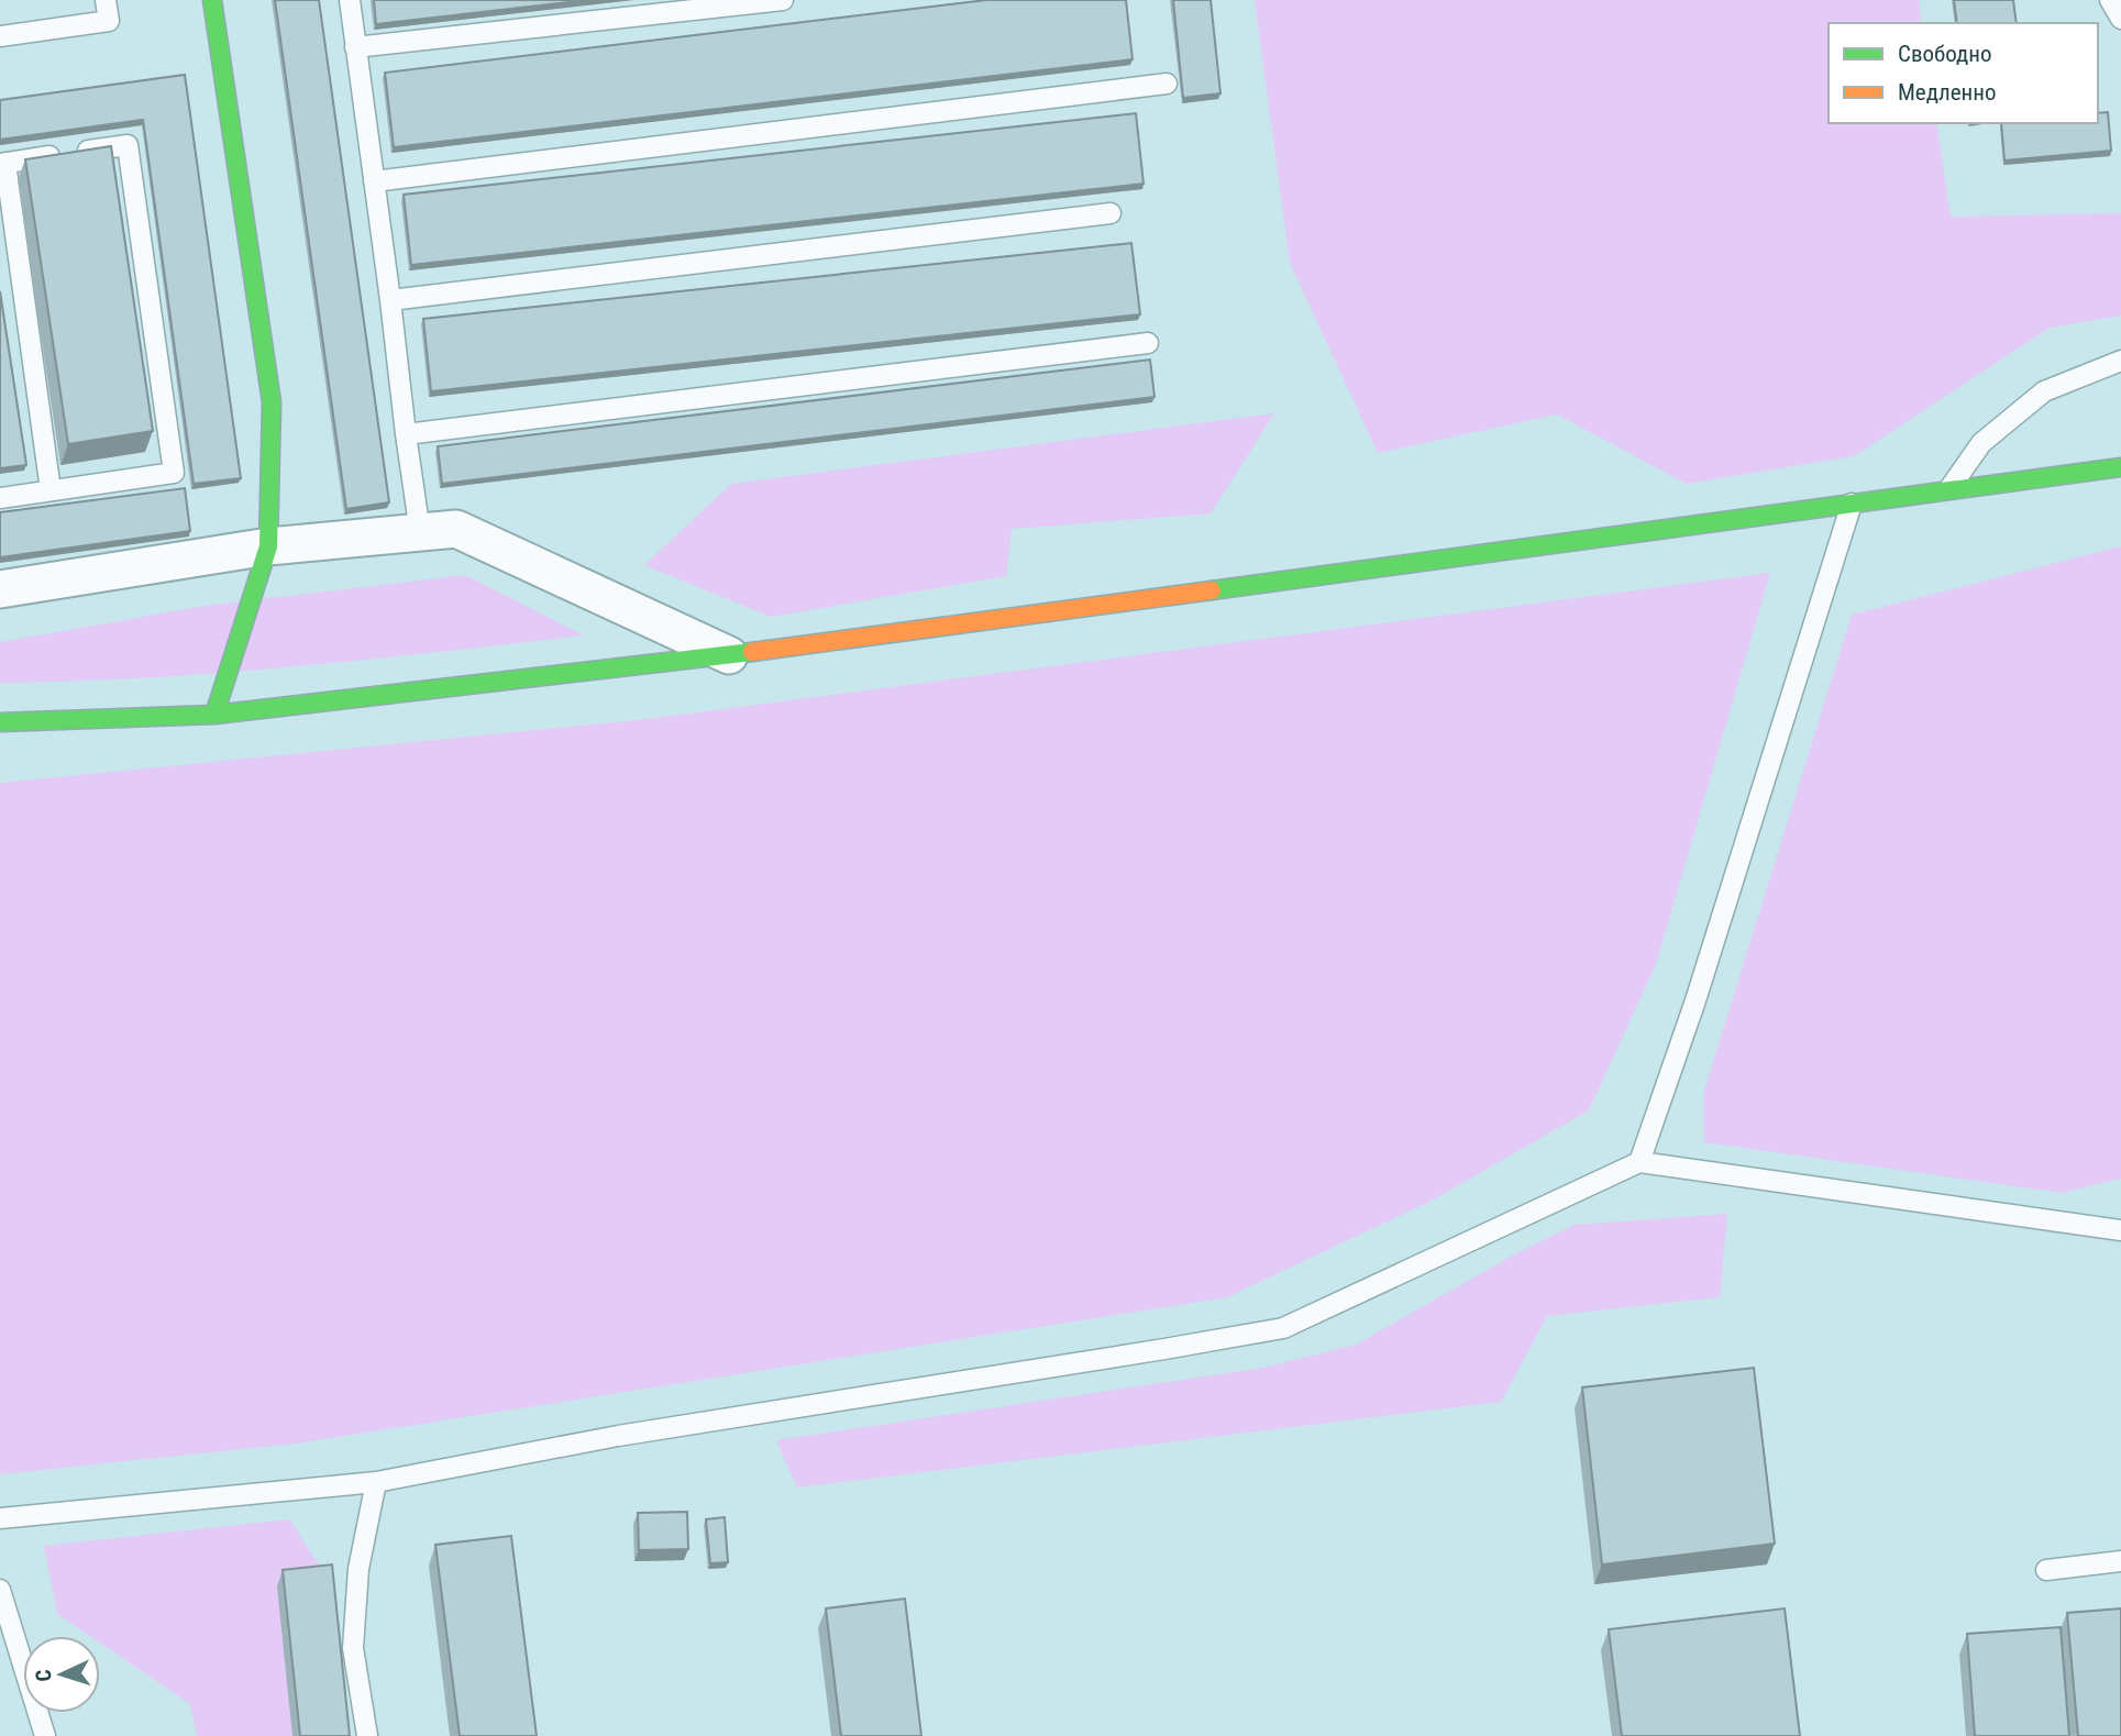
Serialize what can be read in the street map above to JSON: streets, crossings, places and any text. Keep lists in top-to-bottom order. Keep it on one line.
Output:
{"legend":["Свободно","Медленно"],"north":"left"}
